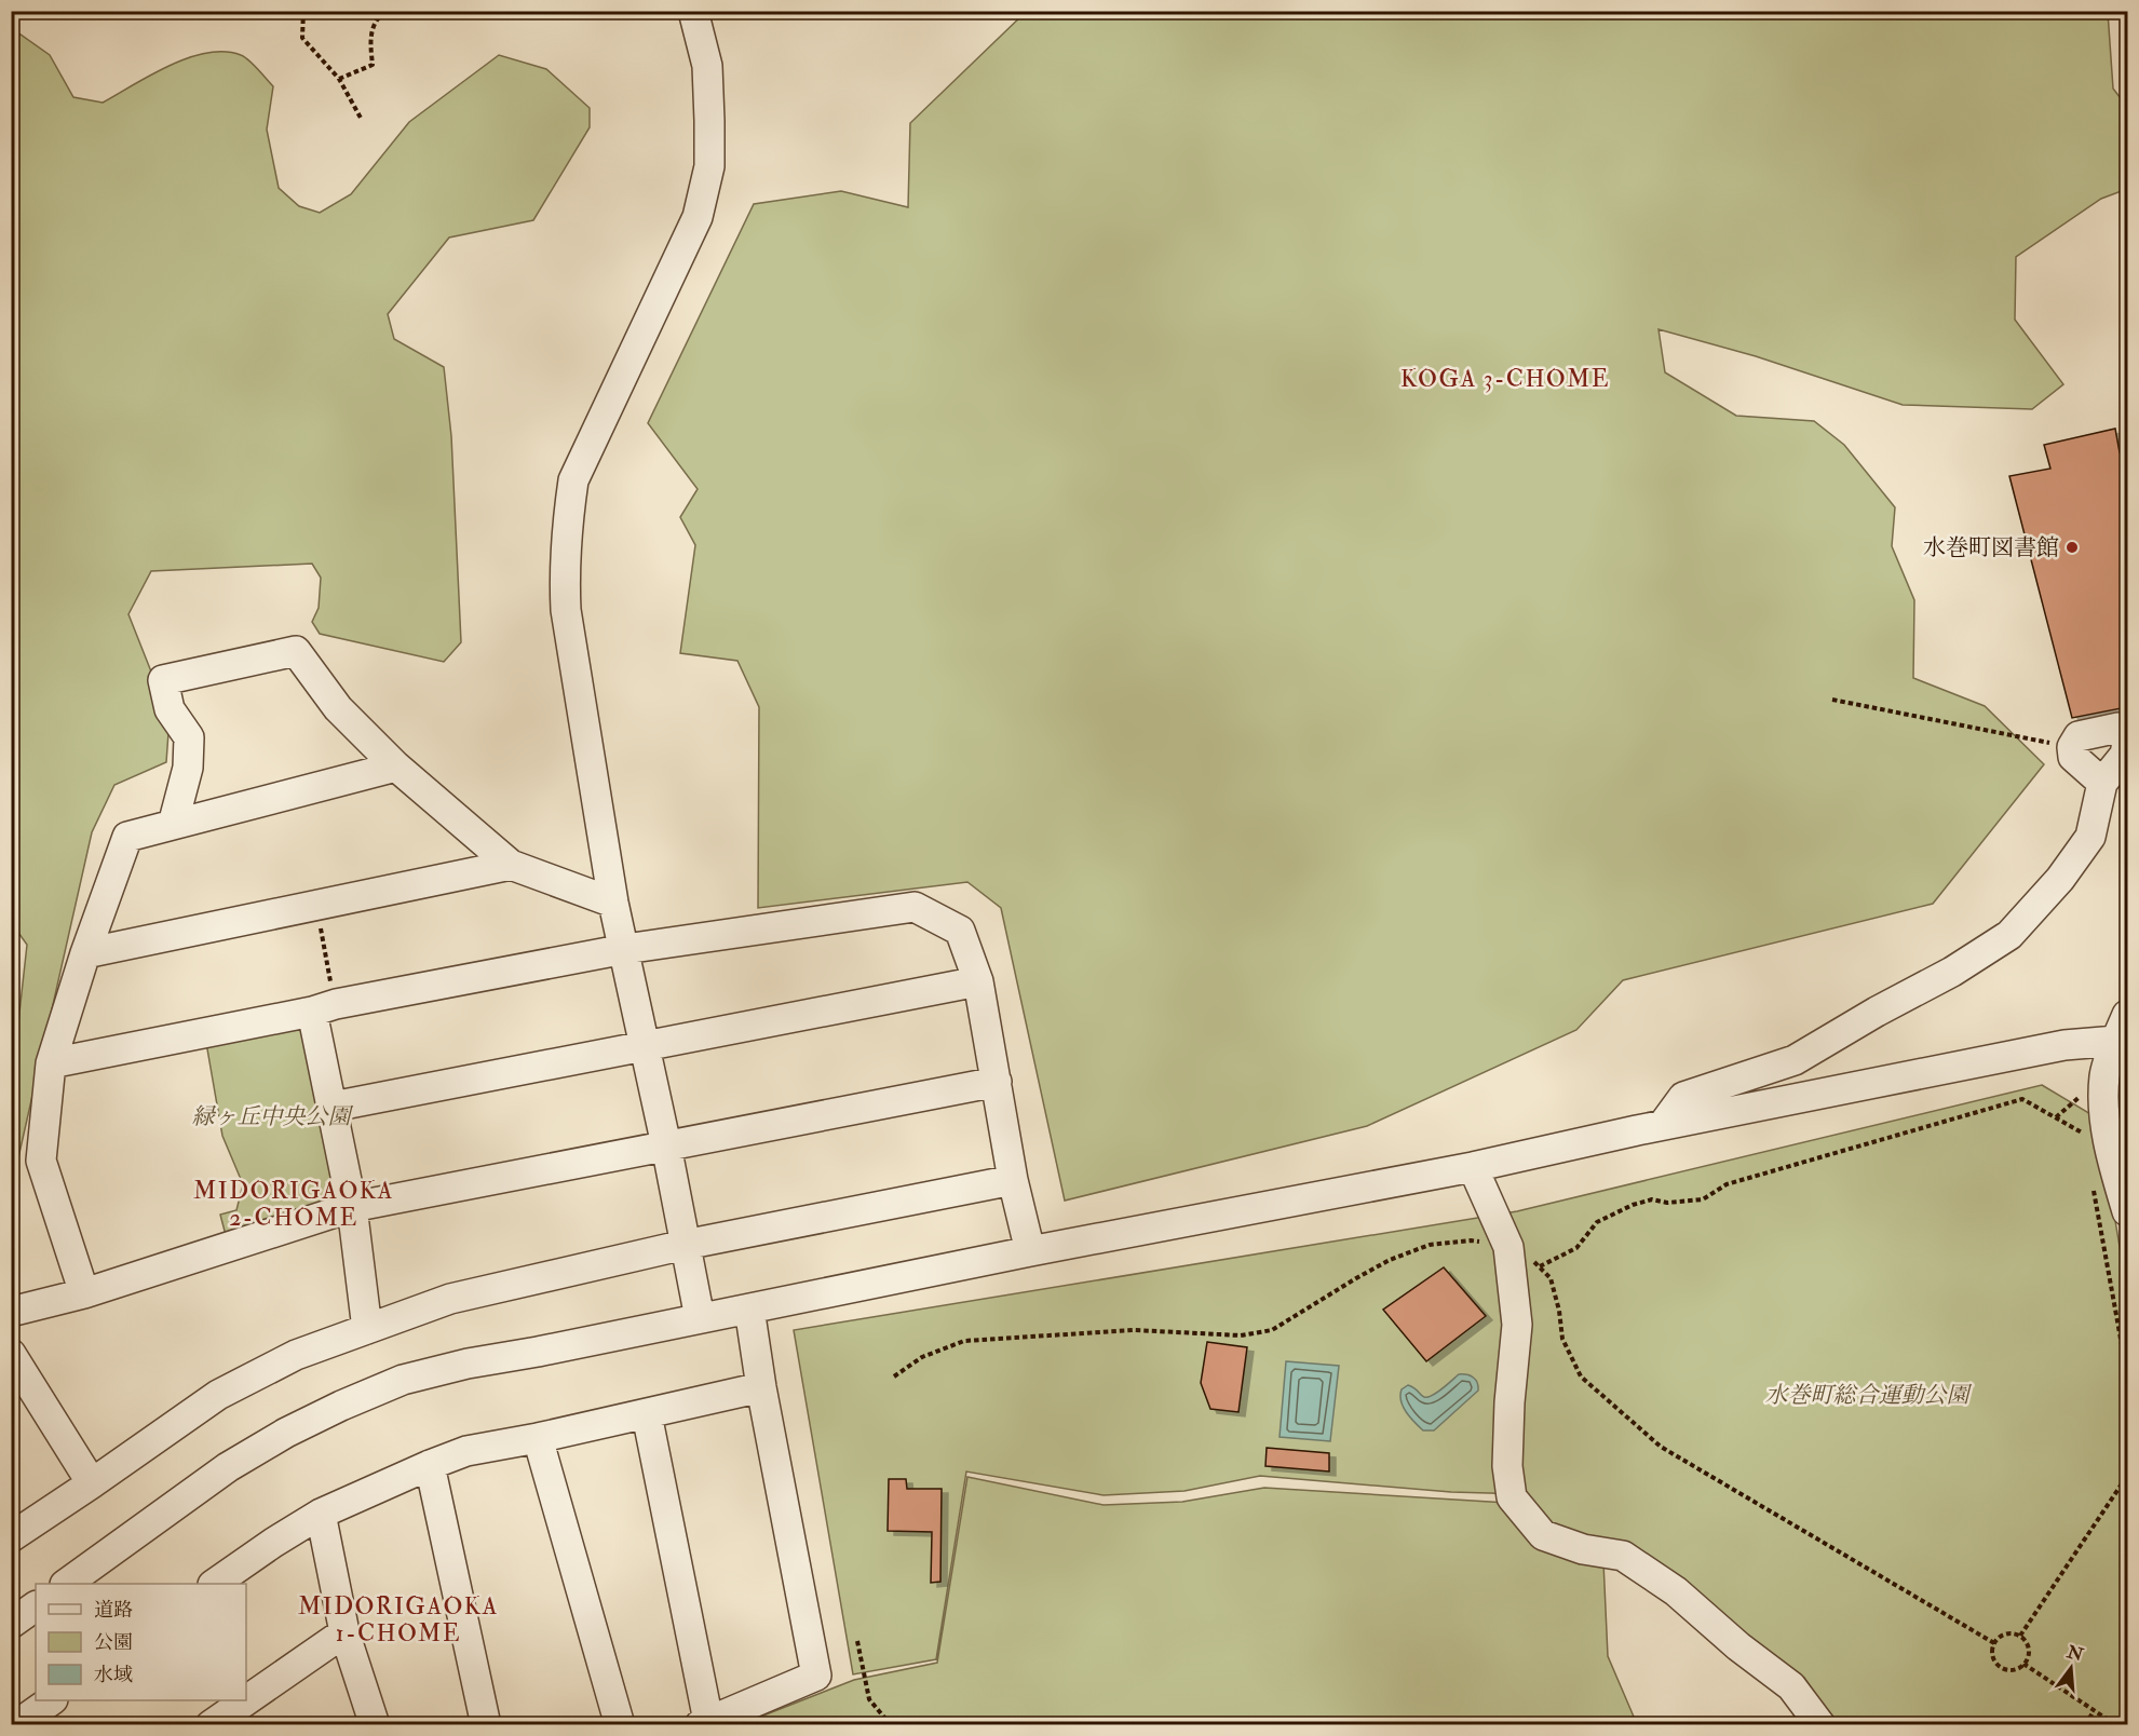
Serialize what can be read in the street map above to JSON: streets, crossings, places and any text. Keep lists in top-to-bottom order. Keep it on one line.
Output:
{"districts":["KOGA 3-CHOME","MIDORIGAOKA 2-CHOME","MIDORIGAOKA 1-CHOME"],"parks":["緑ヶ丘中央公園","水巻町総合運動公園"],"places":["水巻町図書館"],"legend":["道路","公園","水域"],"north":"top"}
